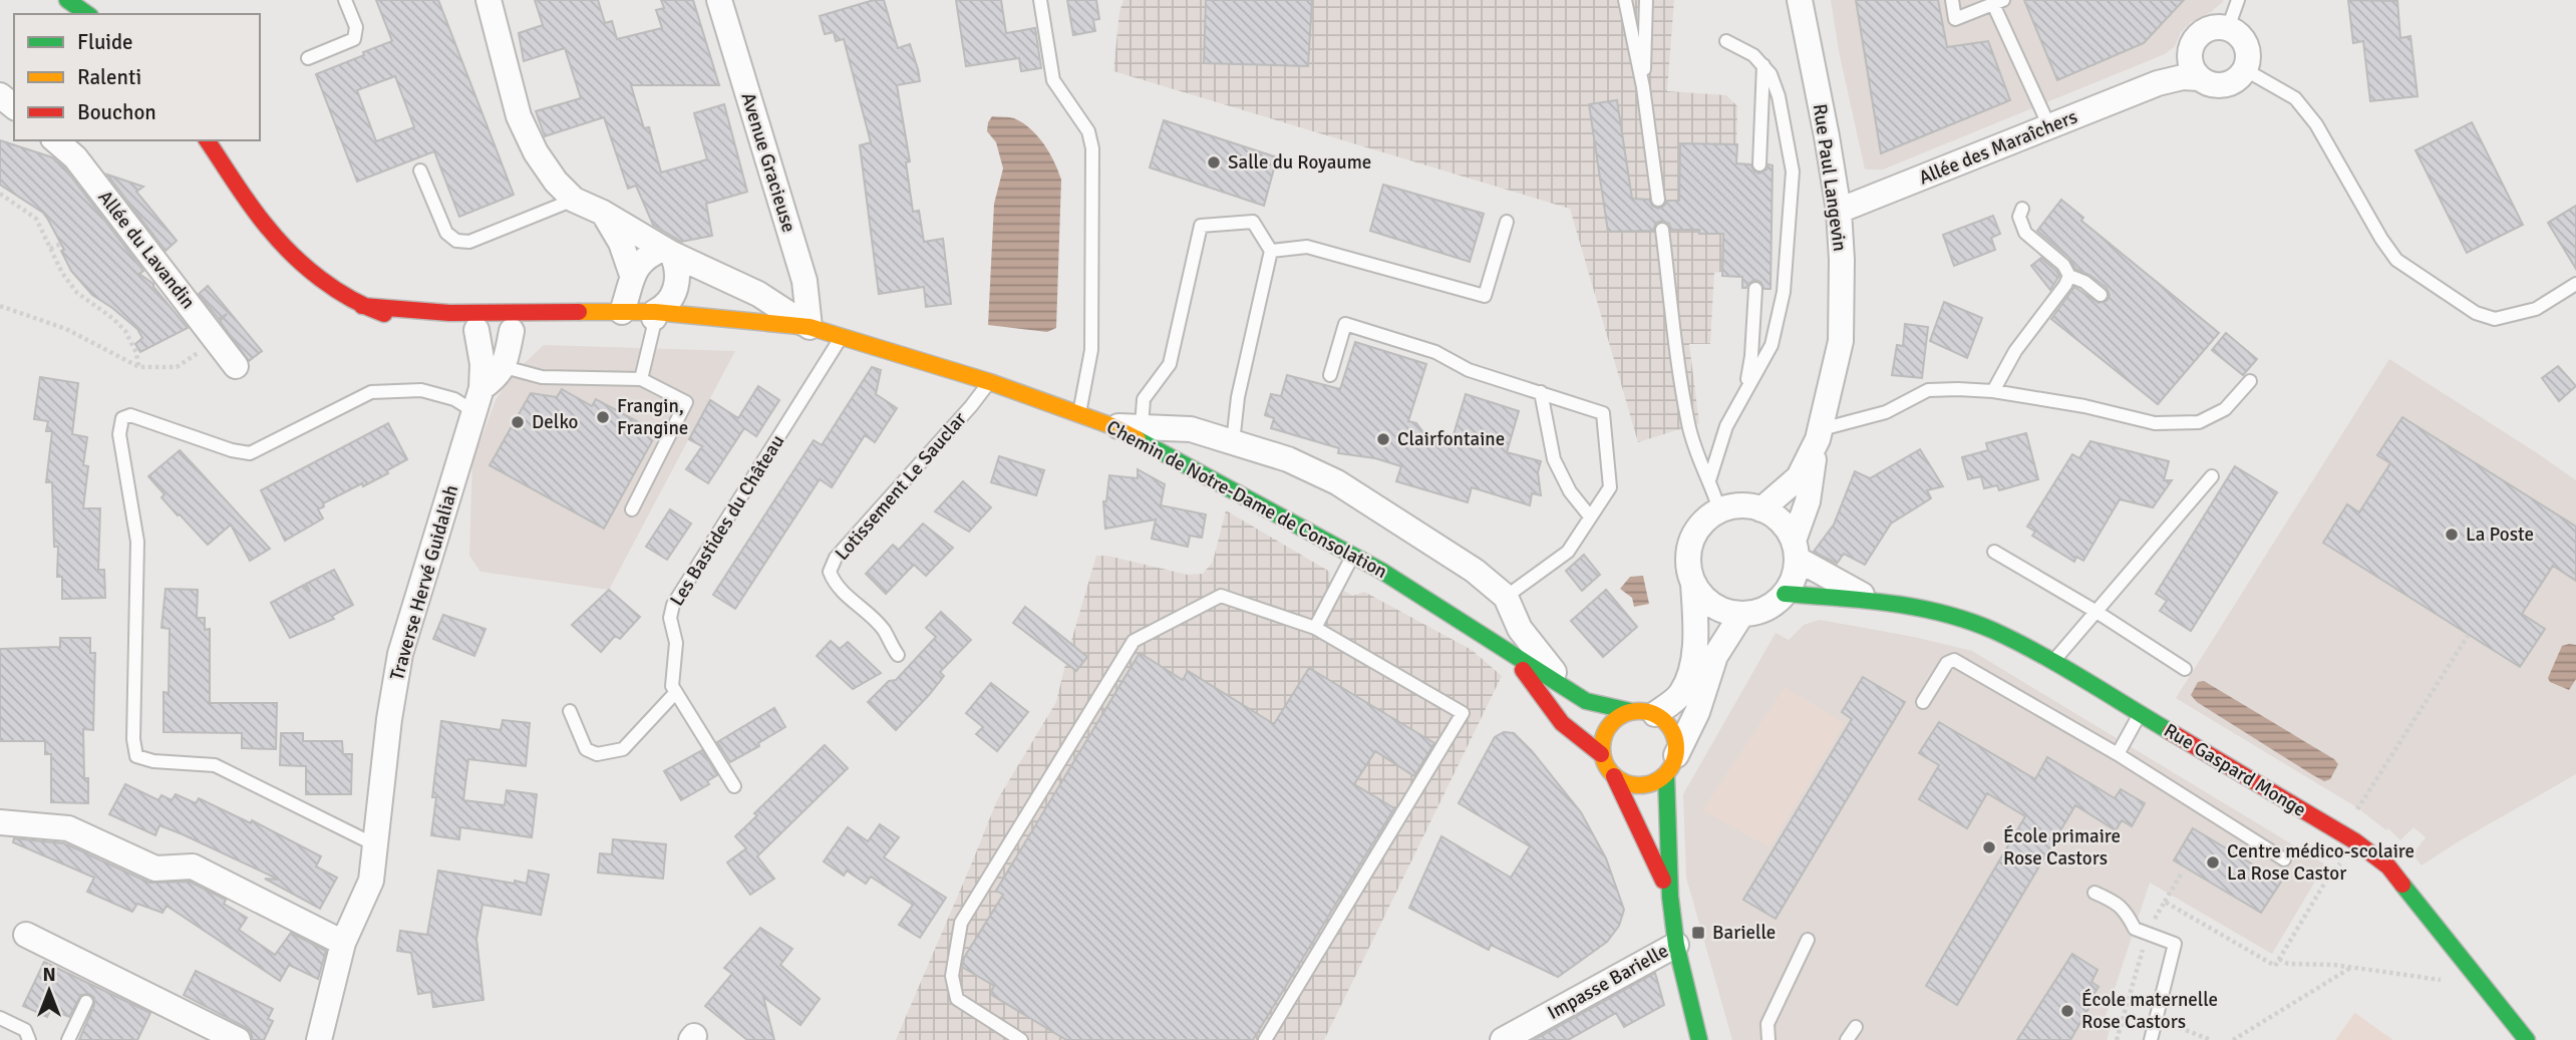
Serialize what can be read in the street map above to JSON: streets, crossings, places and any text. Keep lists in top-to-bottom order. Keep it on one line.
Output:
{"streets":{"street":["Allée des Maraîchers","Avenue Gracieuse","Rue Paul Langevin","Allée du Lavandin","Chemin de Notre-Dame de Consolation","Traverse Hervé Guidaliah","Rue Gaspard Monge","Impasse Barielle"],"lane":["Lotissement Le Sauclar","Les Bastides du Château"]},"crossings":[["Allée des Maraîchers","Rue Paul Langevin"],["Avenue Gracieuse","Chemin de Notre-Dame de Consolation"],["Rue Paul Langevin","Rue Gaspard Monge"],["Lotissement Le Sauclar","Chemin de Notre-Dame de Consolation"],["Chemin de Notre-Dame de Consolation","Les Bastides du Château"],["Chemin de Notre-Dame de Consolation","Traverse Hervé Guidaliah"]],"places":{"other":["Salle du Royaume","Frangin, Frangine","Delko","Clairfontaine","La Poste","École primaire Rose Castors","Centre médico-scolaire La Rose Castor","École maternelle Rose Castors"],"transit":["Barielle"]},"legend":["Fluide","Ralenti","Bouchon"],"north":"top"}
